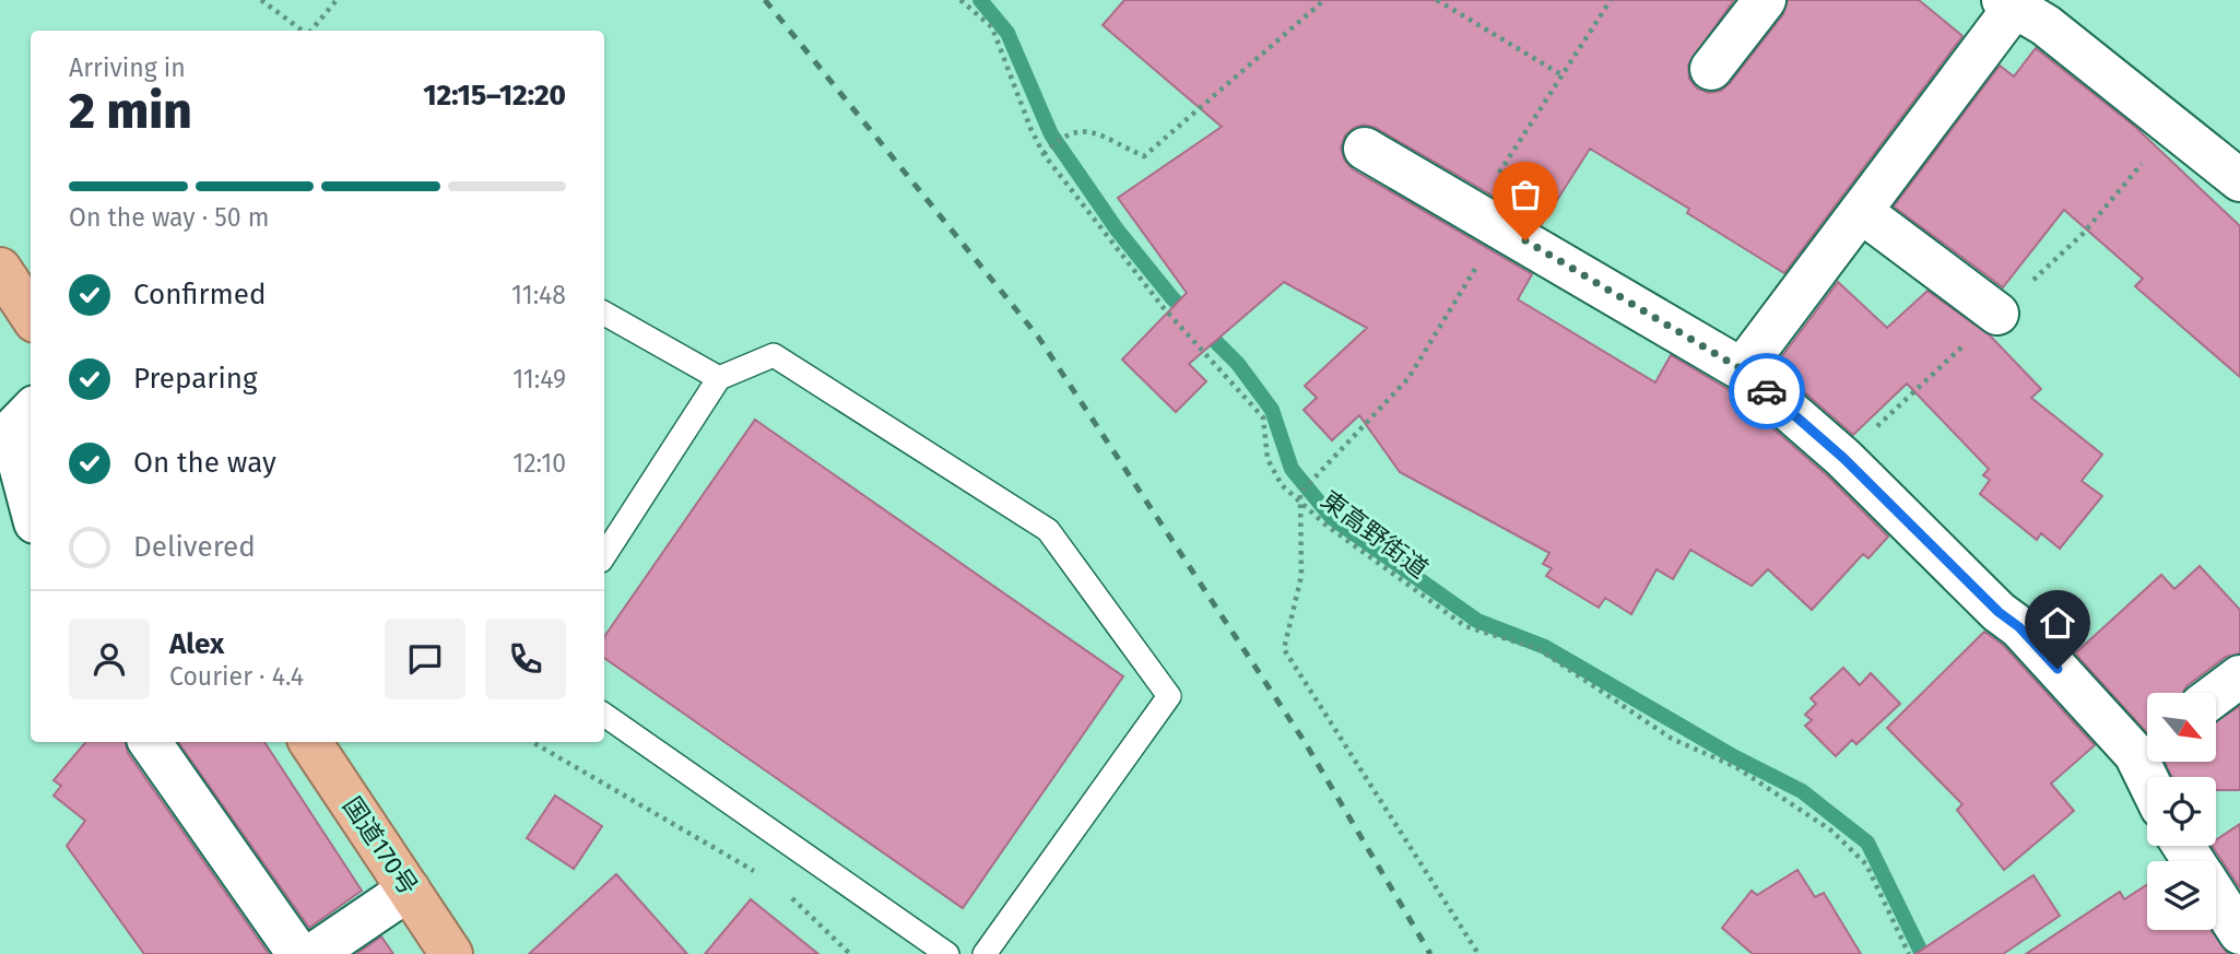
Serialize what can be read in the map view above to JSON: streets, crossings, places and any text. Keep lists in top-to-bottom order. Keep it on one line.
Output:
{"streets":{"highway":["国道170号"],"path":["東高野街道"]},"north":"bottom right","page":{"heading":["2 min","Arriving in","12:15–12:20"],"panel":["Alex","Courier · 4.4"],"bar":"On the way · 50 m","list":[["Confirmed","11:48"],["Preparing","11:49"],["On the way","12:10"],"Delivered"]}}
